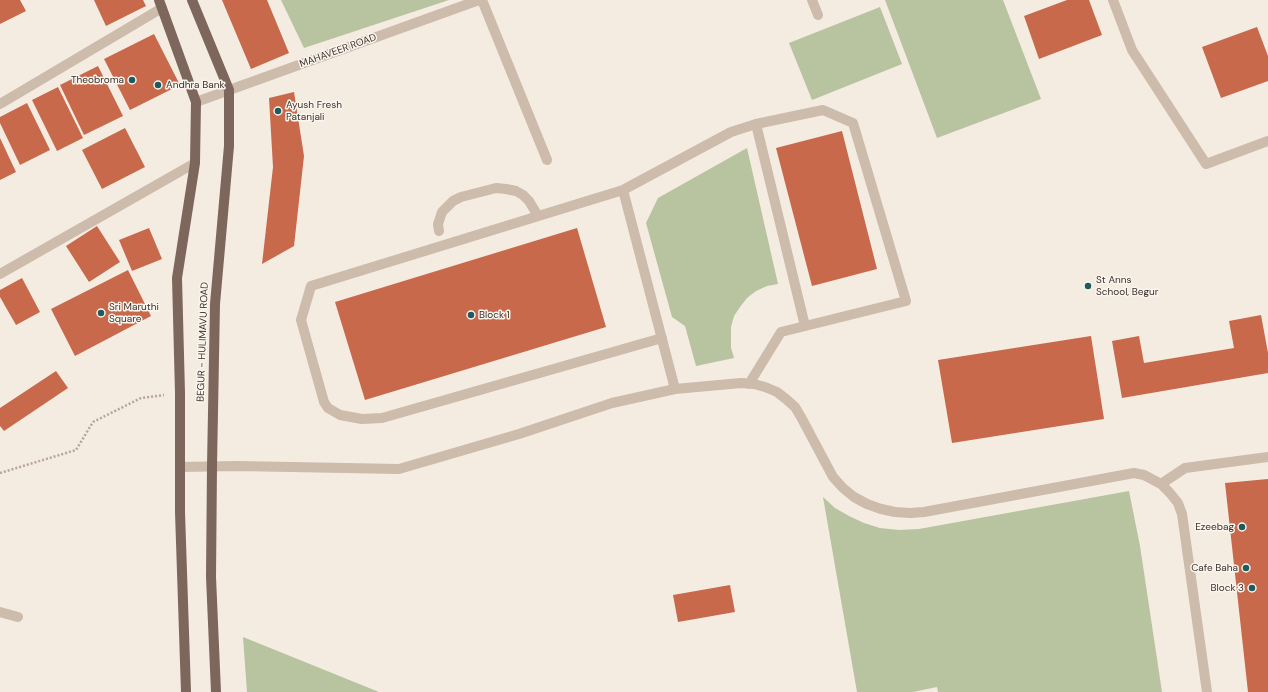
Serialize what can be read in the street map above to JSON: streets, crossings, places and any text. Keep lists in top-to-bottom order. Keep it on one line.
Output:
{"streets":{"main road":["BEGUR - HULIMAVU ROAD"],"street":["MAHAVEER ROAD"]},"crossings":[["MAHAVEER ROAD","BEGUR - HULIMAVU ROAD"]],"places":["Theobroma","Andhra Bank","Ayush Fresh Patanjali","St Anns School, Begur","Sri Maruthi Square","Block 1","Ezeebag","Cafe Baha","Block 3"]}
